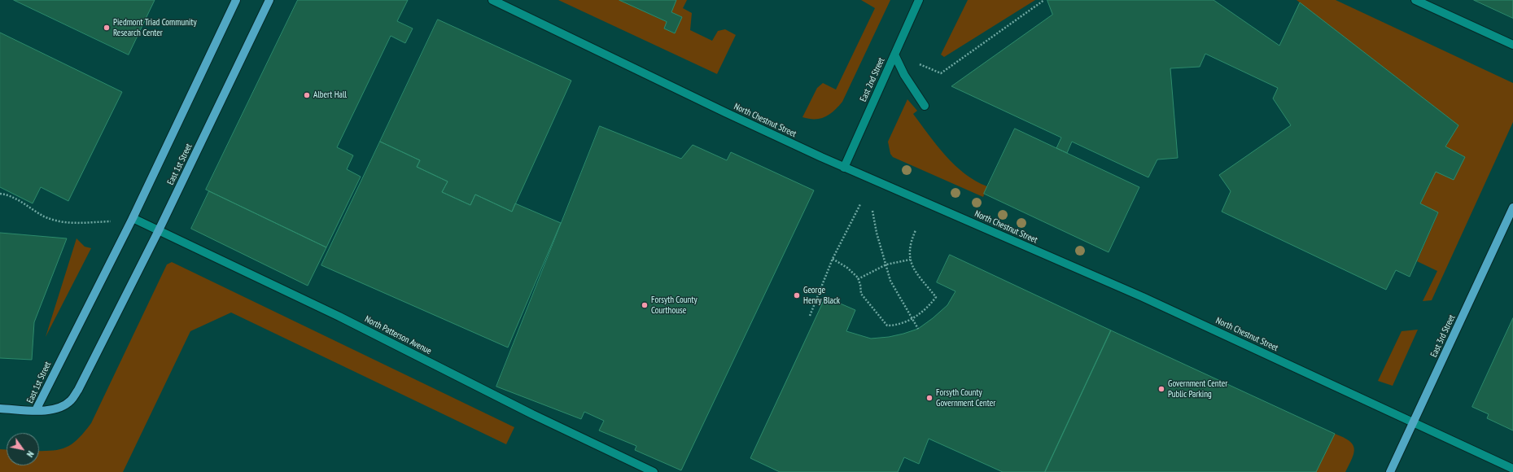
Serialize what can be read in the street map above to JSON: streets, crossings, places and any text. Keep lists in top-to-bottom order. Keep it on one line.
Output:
{"streets":{"main road":["East 1st Street","East 3rd Street"],"street":["East 2nd Street","North Chestnut Street","North Patterson Avenue"]},"crossings":[["East 2nd Street","North Chestnut Street"],["North Chestnut Street","East 3rd Street"],["East 1st Street","North Patterson Avenue"]],"places":["Piedmont Triad Community Research Center","Albert Hall","George Henry Black","Forsyth County Courthouse","Government Center Public Parking","Forsyth County Government Center"],"north":"bottom right"}
